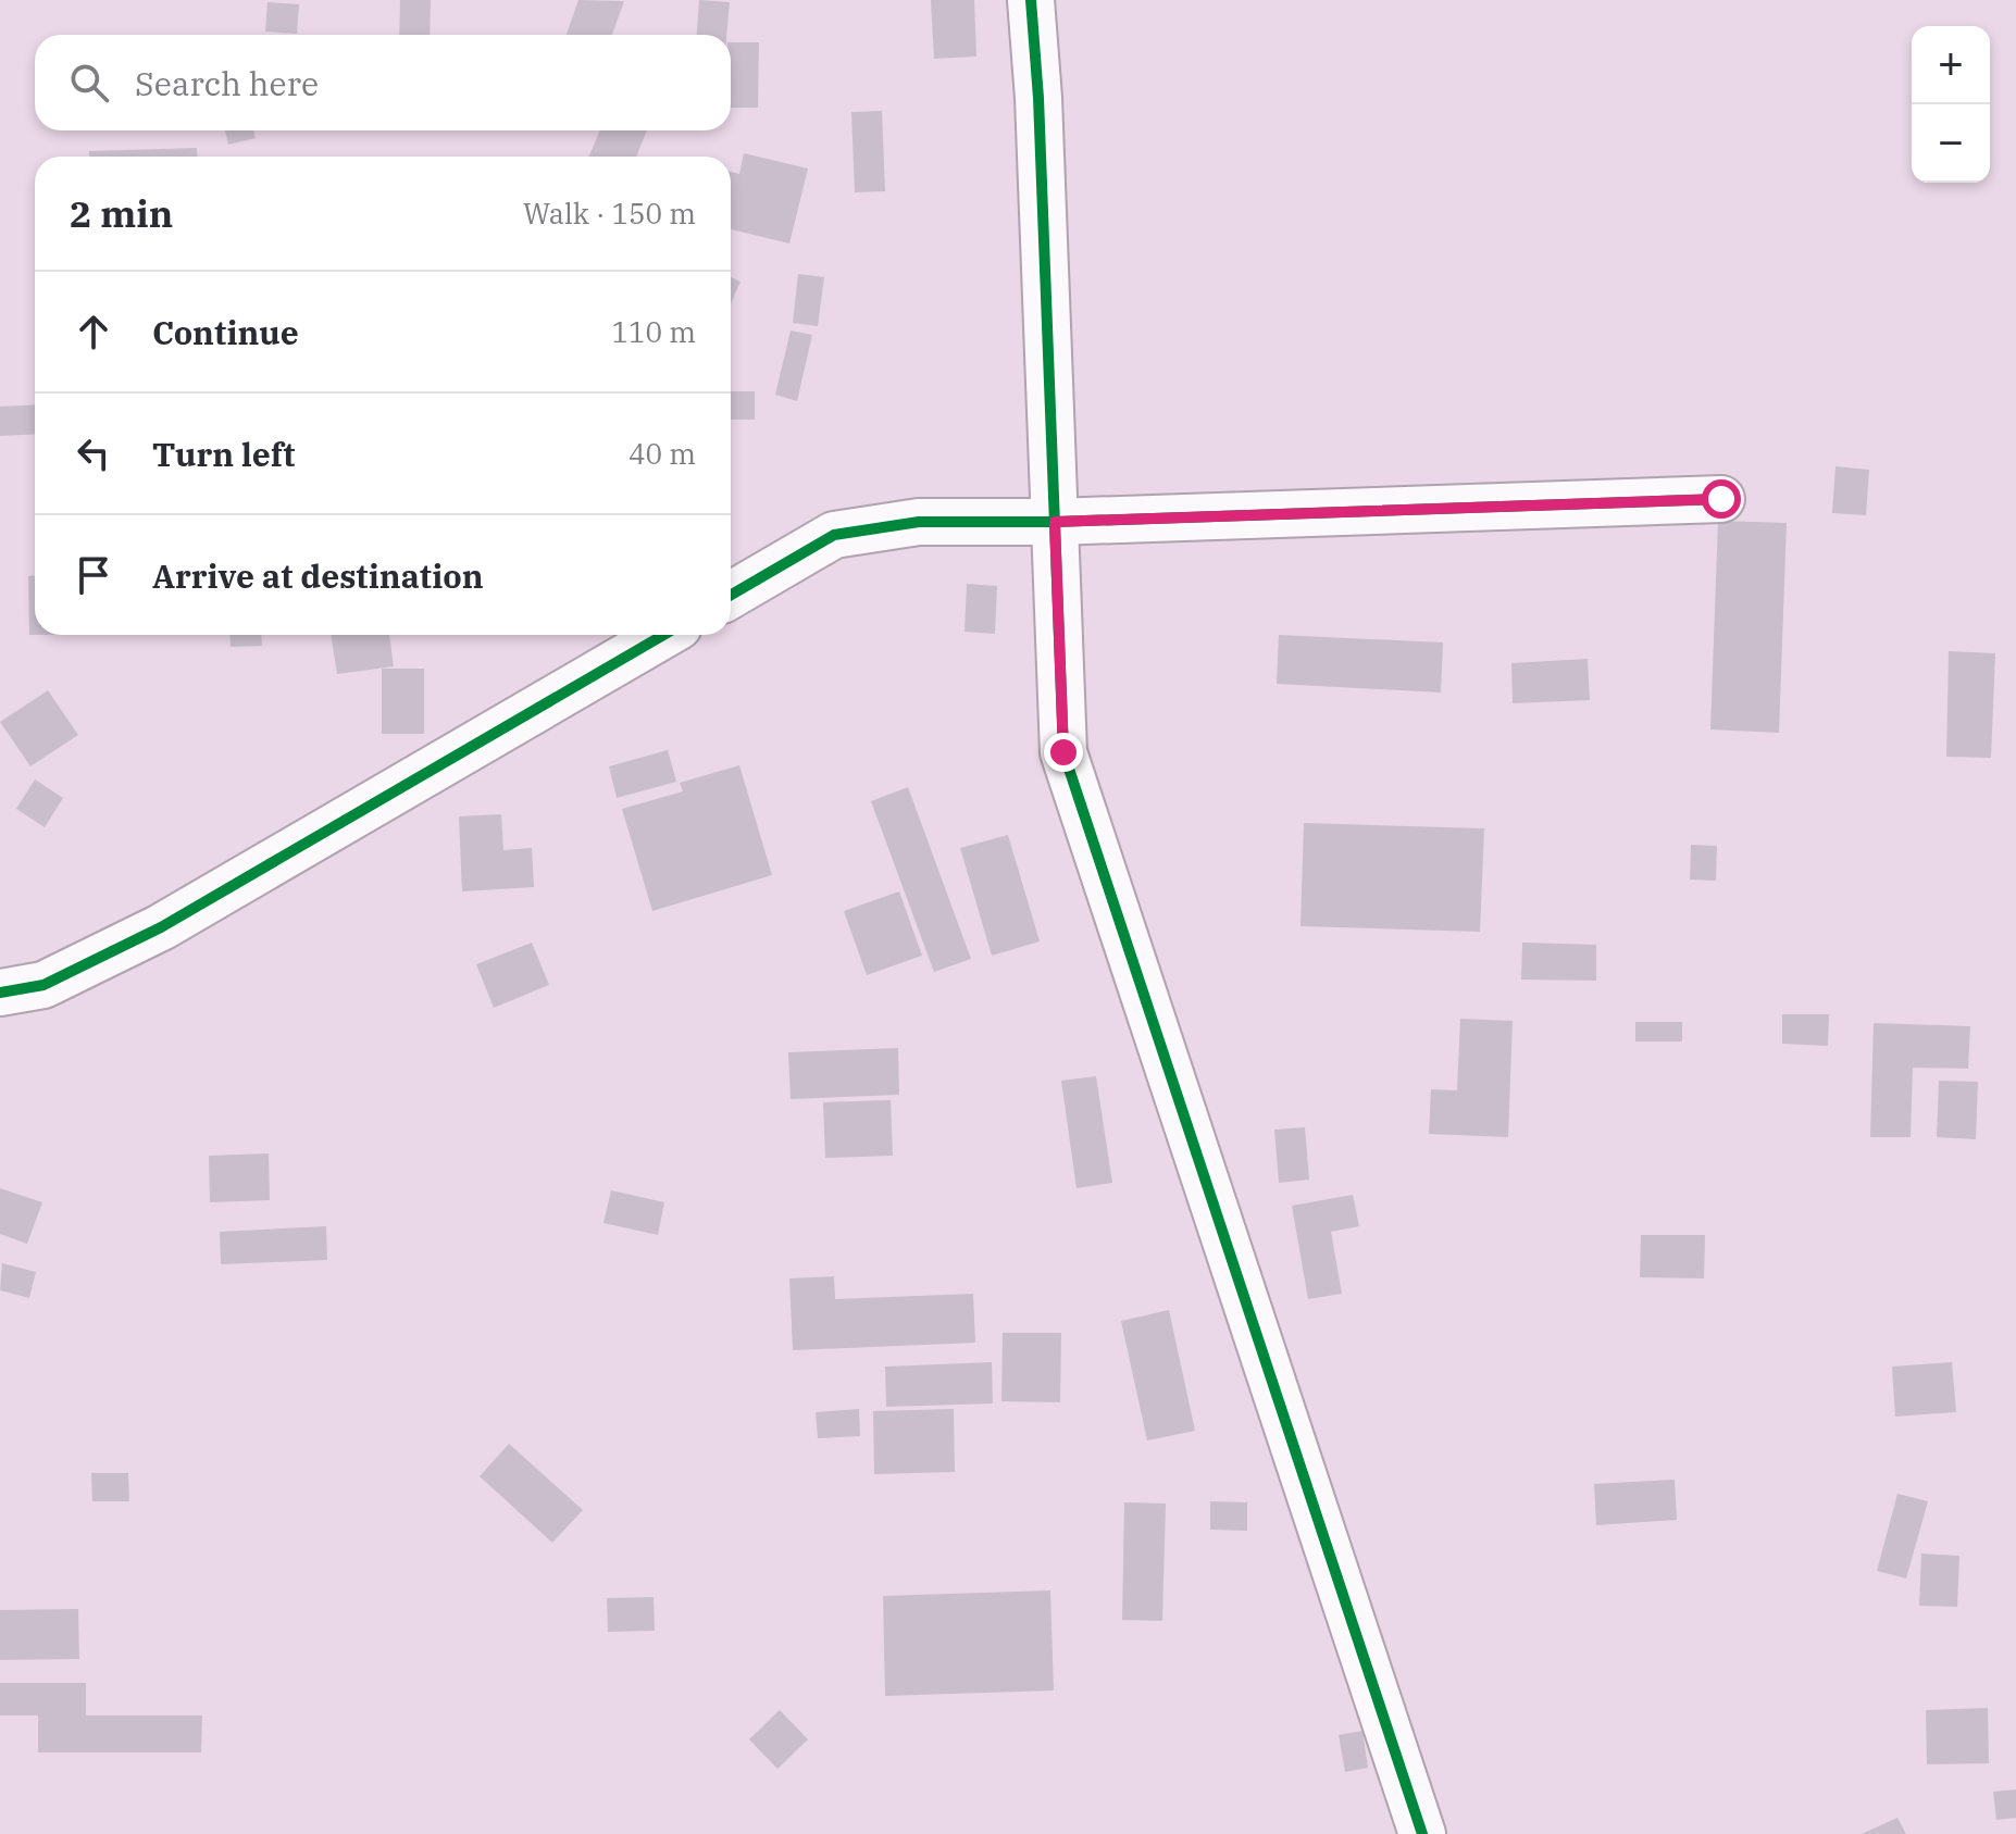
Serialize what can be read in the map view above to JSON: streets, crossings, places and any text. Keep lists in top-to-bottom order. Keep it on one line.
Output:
{"page":{"map_buttons":["+","−"],"search":"Search here","heading":["2 min","Walk · 150 m"],"list":[["Continue","110 m"],["Turn left","40 m"],"Arrive at destination"]}}
